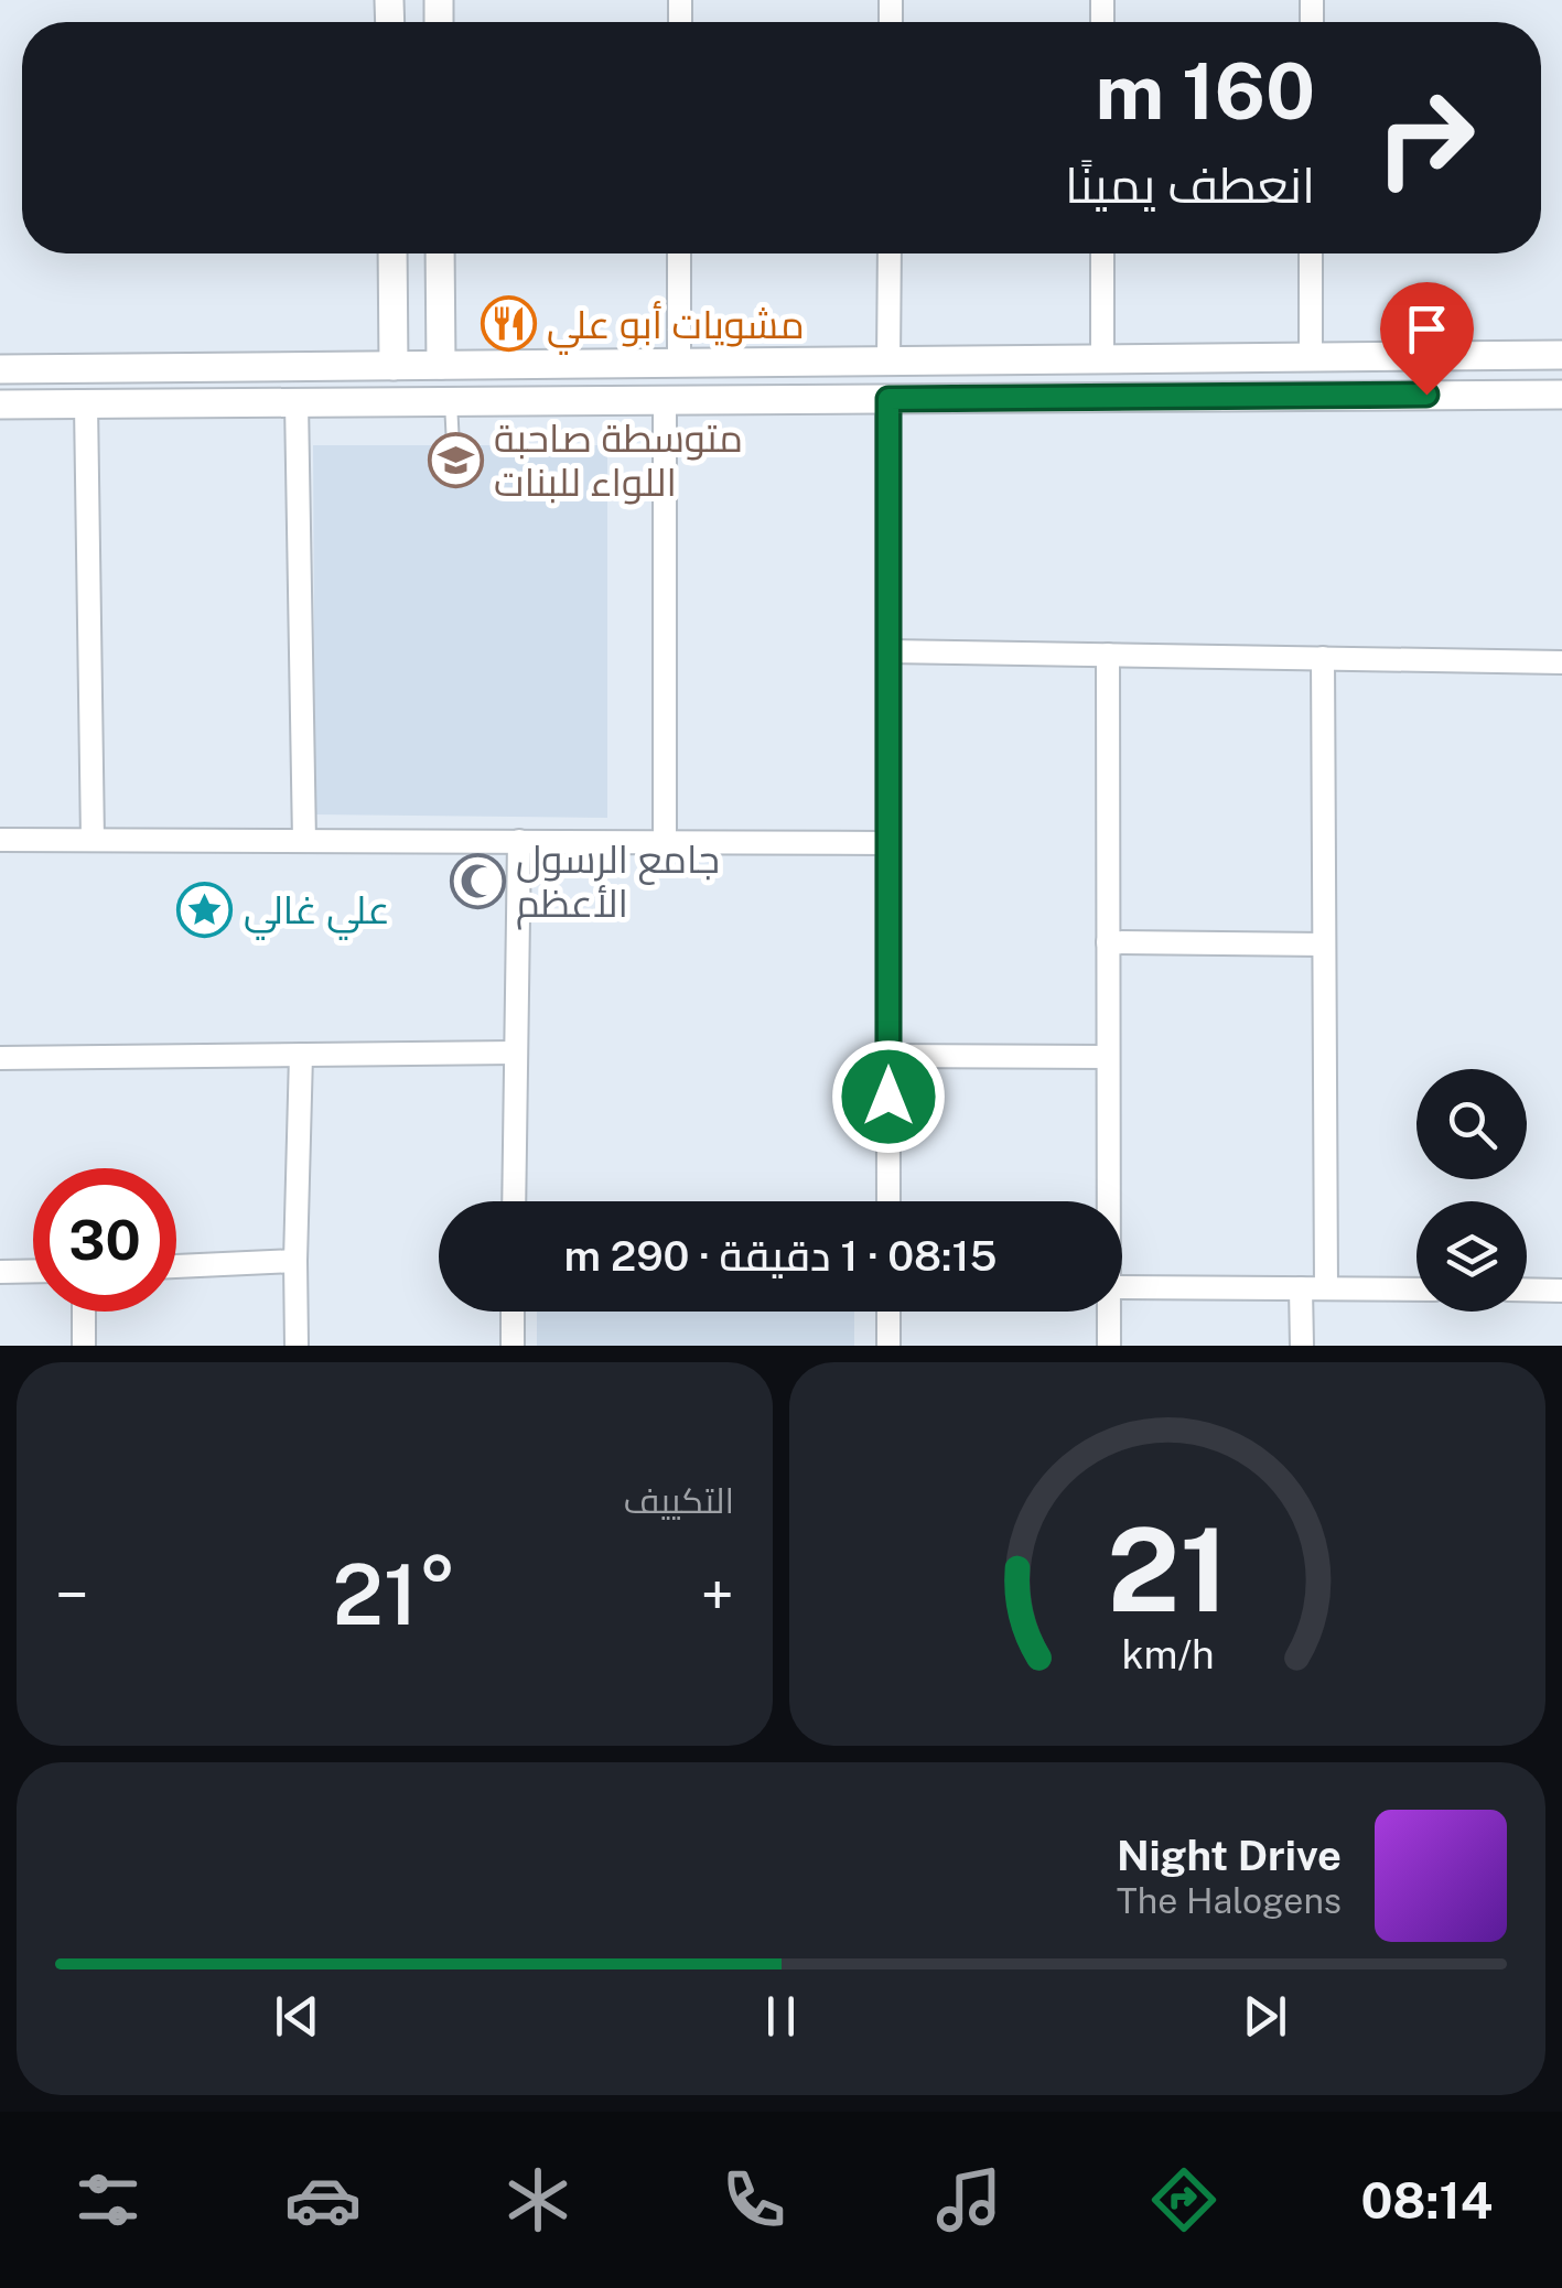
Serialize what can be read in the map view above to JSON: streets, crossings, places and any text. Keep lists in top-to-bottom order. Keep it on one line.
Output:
{"places":{"restaurant":["مشويات أبو علي"],"school or university":["متوسطة صاحبة اللواء للبنات"],"mosque":["جامع الرسول الأعظم"],"place":["علي غالي"]},"page":{"turn":["160 m","انعطف يمينًا"],"limit":"30","trip":"08:15 · 1 دقيقة · 290 m","tile":"التكييف","heat":["−","21°","+"],"song":["Night Drive","The Halogens"],"tabs":"08:14","gauge":["21","km/h"]}}
